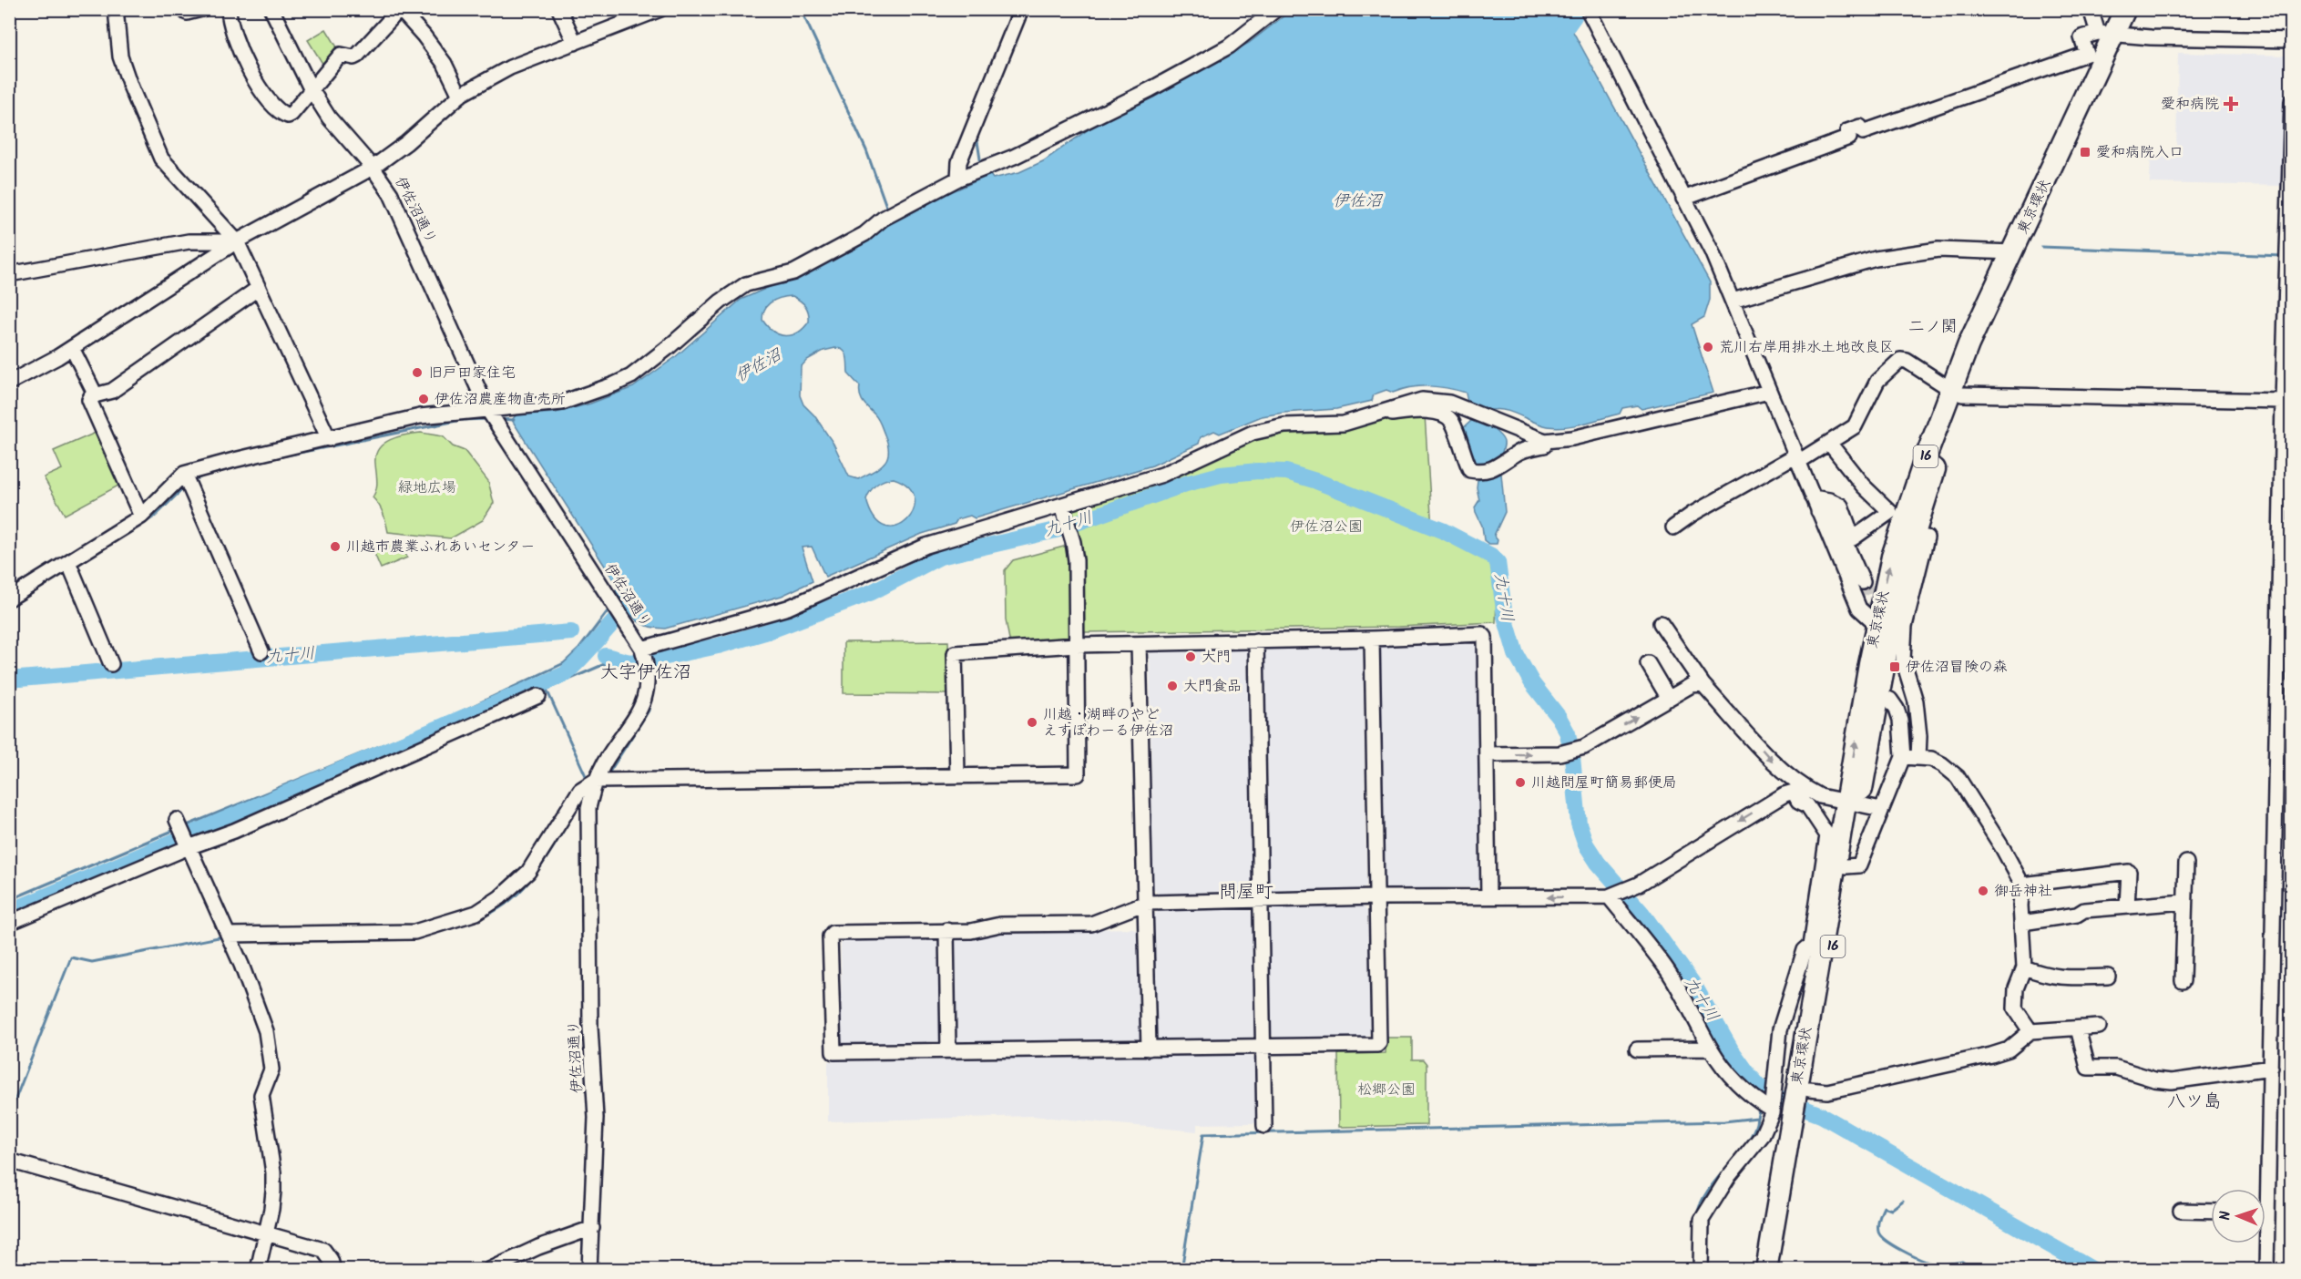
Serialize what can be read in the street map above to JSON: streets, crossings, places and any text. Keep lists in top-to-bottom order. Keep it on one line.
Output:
{"streets":{"highway":["東京環状","16"],"street":["伊佐沼通り"]},"districts":["二ノ関","大字伊佐沼","問屋町","八ツ島"],"water":["伊佐沼","九十川"],"parks":["緑地広場","伊佐沼公園","松郷公園"],"places":{"health":["愛和病院"],"transit":["愛和病院入口","伊佐沼冒険の森"],"other":["荒川右岸用排水土地改良区","旧戸田家住宅","伊佐沼農産物直売所","川越市農業ふれあいセンター","大門","大門食品","川越・湖畔のやど えすぽわーる伊佐沼","川越問屋町簡易郵便局","御岳神社"]},"north":"left"}
